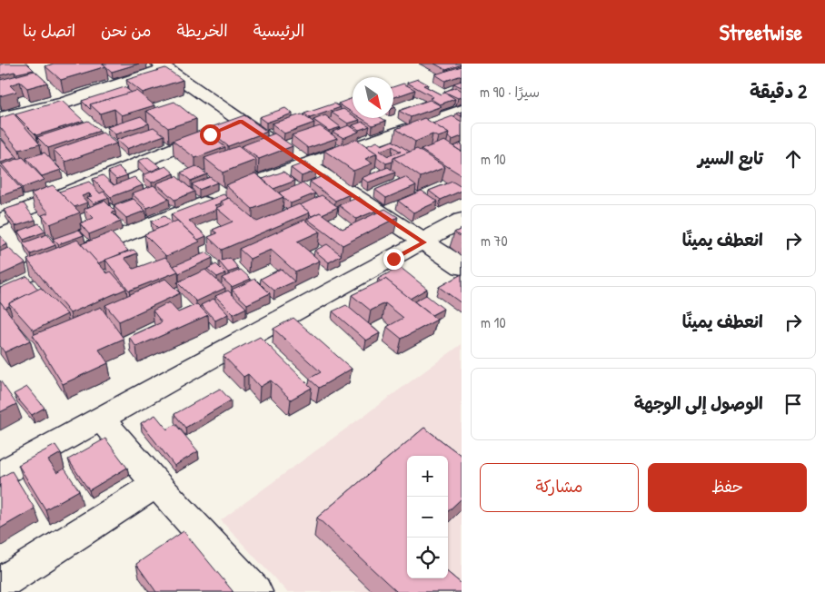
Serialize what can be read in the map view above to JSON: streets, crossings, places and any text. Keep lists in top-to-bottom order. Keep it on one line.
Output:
{"north":"bottom right","page":{"header":"Streetwise","nav":["الرئيسية","الخريطة","من نحن","اتصل بنا"],"heading":["2 دقيقة","سيرًا · 90 m"],"list":[["تابع السير","10 m"],["انعطف يمينًا","70 m"],["انعطف يمينًا","10 m"],"الوصول إلى الوجهة"],"buttons":["حفظ","مشاركة"],"map_buttons":["+","−"]}}
